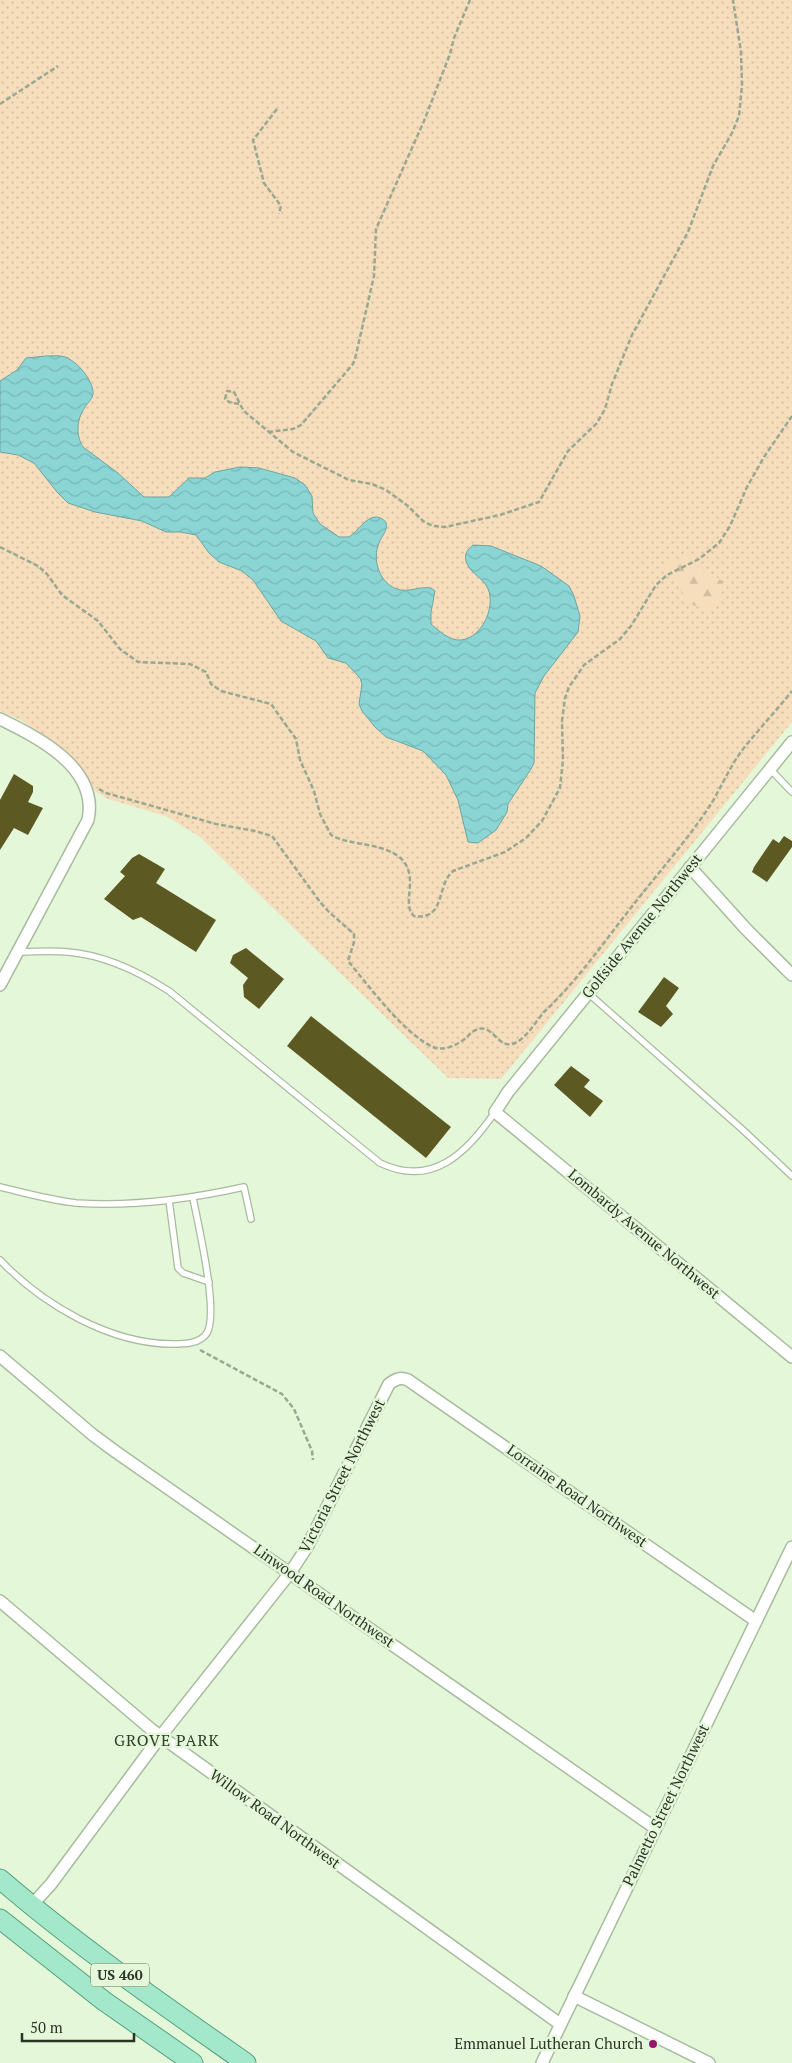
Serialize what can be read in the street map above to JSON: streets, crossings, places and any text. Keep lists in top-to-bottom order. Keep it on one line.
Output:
{"streets":{"main road":["US 460"],"street":["Golfside Avenue Northwest","Lombardy Avenue Northwest","Victoria Street Northwest","Lorraine Road Northwest","Linwood Road Northwest","Palmetto Street Northwest","Willow Road Northwest"]},"crossings":[["Golfside Avenue Northwest","Lombardy Avenue Northwest"],["Victoria Street Northwest","Lorraine Road Northwest"],["Victoria Street Northwest","Linwood Road Northwest"],["Victoria Street Northwest","Willow Road Northwest"],["Victoria Street Northwest","US 460"],["Lorraine Road Northwest","Palmetto Street Northwest"],["Linwood Road Northwest","Palmetto Street Northwest"],["Palmetto Street Northwest","Willow Road Northwest"]],"districts":["GROVE PARK"],"places":["Emmanuel Lutheran Church"],"scale_bar":"50 m"}
